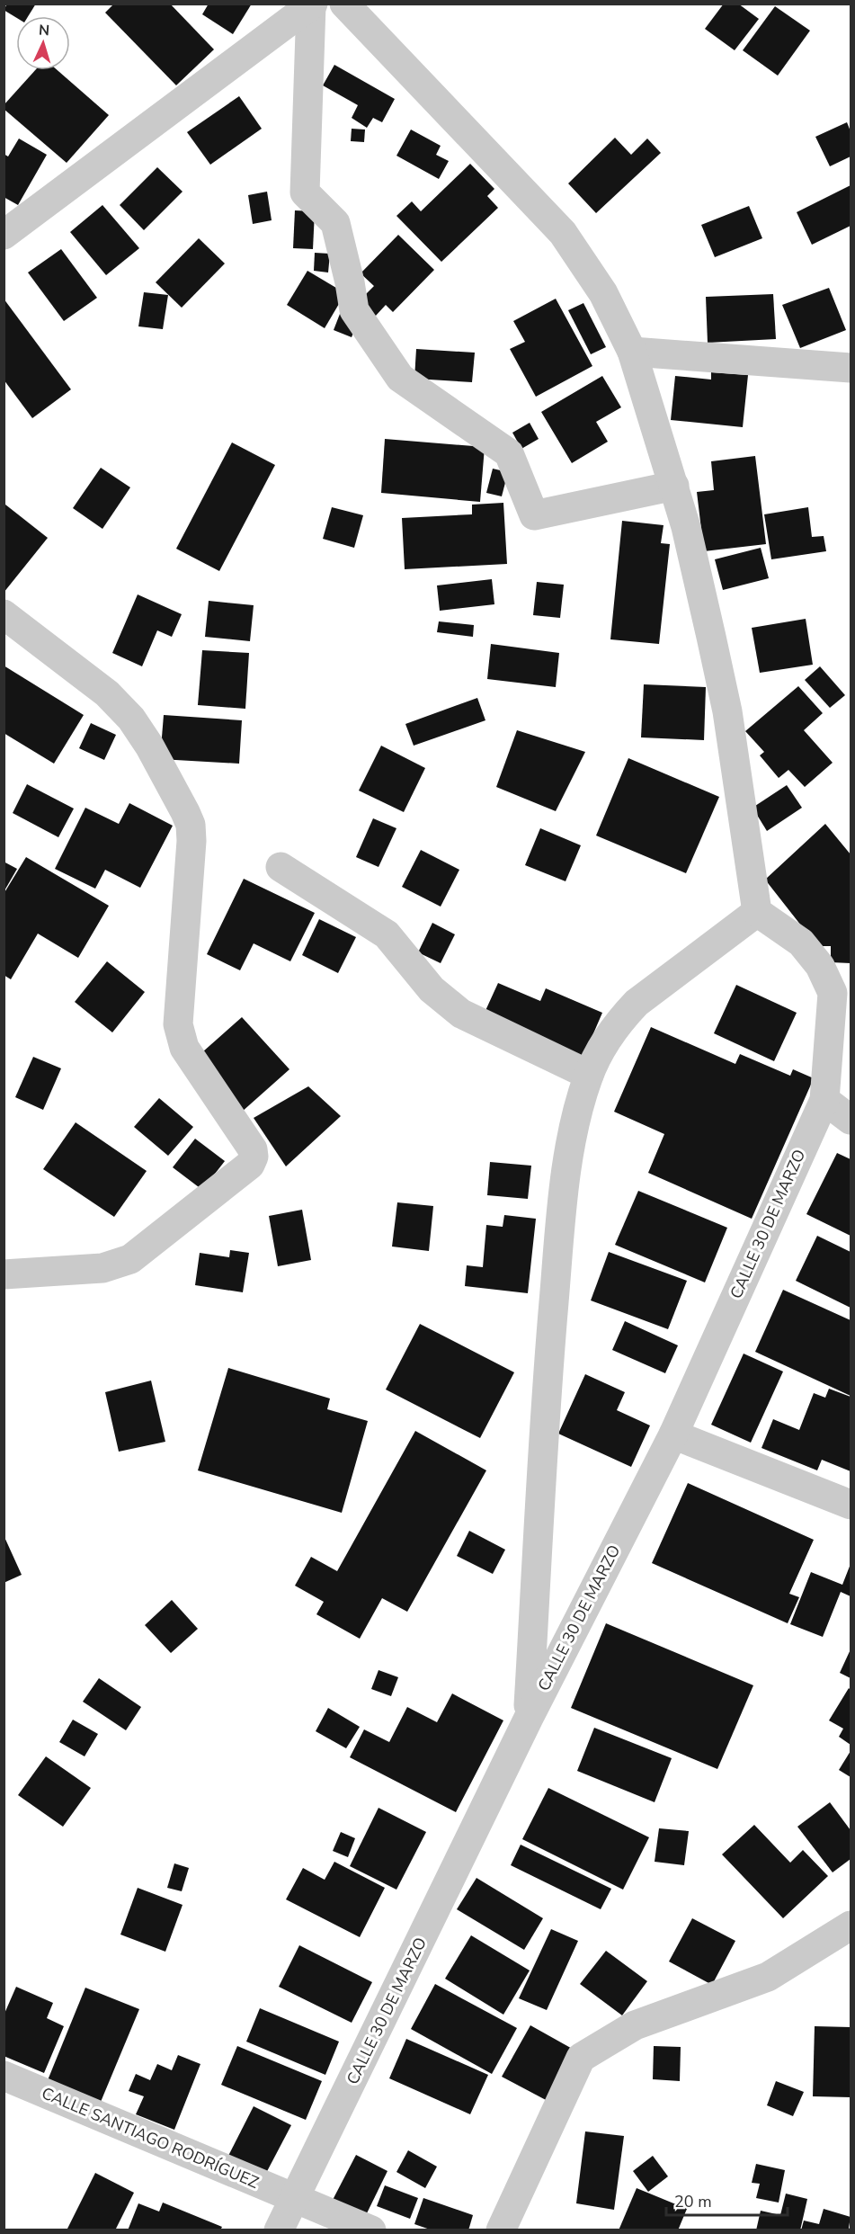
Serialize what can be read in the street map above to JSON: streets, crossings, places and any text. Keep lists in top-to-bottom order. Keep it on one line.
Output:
{"streets":{"street":["CALLE 30 DE MARZO","CALLE SANTIAGO RODRÍGUEZ"]},"crossings":[["CALLE 30 DE MARZO","CALLE SANTIAGO RODRÍGUEZ"]],"scale_bar":"20 m","north":"top"}
